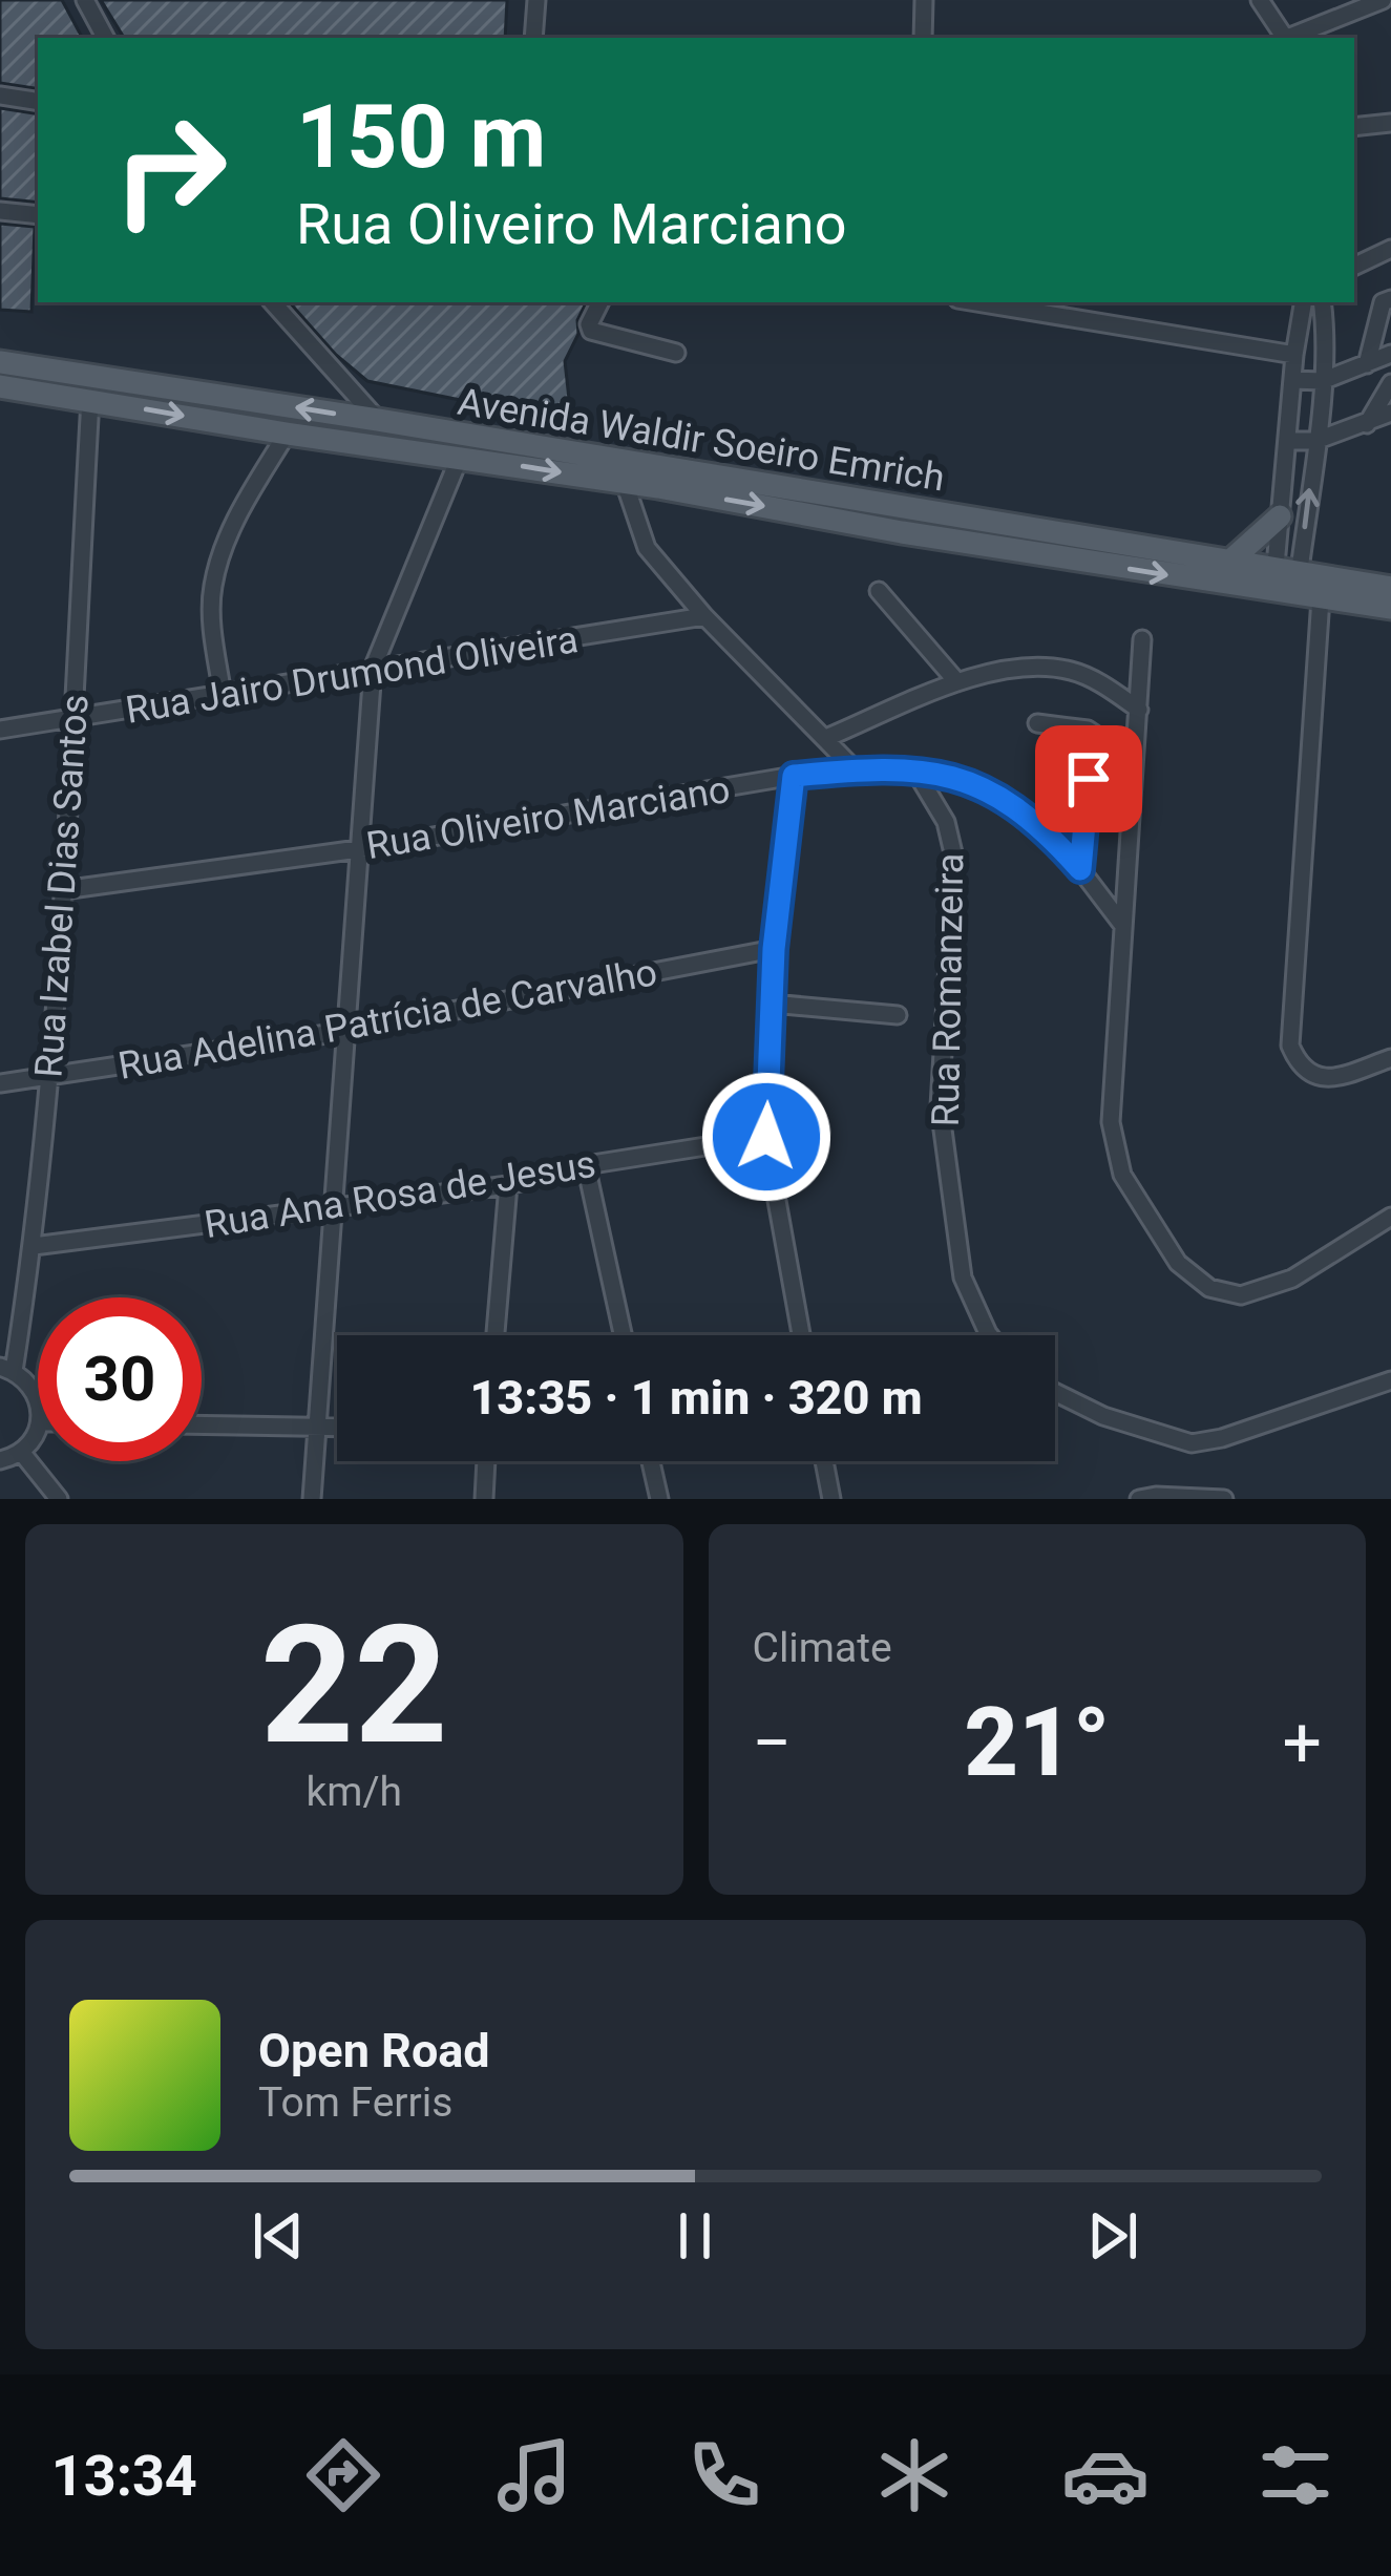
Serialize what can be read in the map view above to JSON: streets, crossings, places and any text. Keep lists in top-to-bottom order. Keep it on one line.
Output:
{"streets":{"main road":["Avenida Waldir Soeiro Emrich"],"street":["Rua Jairo Drumond Oliveira","Rua Oliveiro Marciano","Rua Izabel Dias Santos","Rua Romanzeira","Rua Adelina Patrícia de Carvalho","Rua Ana Rosa de Jesus"]},"crossings":[["Avenida Waldir Soeiro Emrich","Rua Izabel Dias Santos"],["Rua Jairo Drumond Oliveira","Rua Izabel Dias Santos"],["Rua Oliveiro Marciano","Rua Izabel Dias Santos"],["Rua Oliveiro Marciano","Rua Romanzeira"],["Rua Izabel Dias Santos","Rua Adelina Patrícia de Carvalho"],["Rua Izabel Dias Santos","Rua Ana Rosa de Jesus"]],"page":{"turn":["150 m","Rua Oliveiro Marciano"],"limit":"30","trip":"13:35 · 1 min · 320 m","tile":[["22","km/h"],"Climate"],"heat":["−","21°","+"],"song":["Open Road","Tom Ferris"],"tabs":"13:34"}}
